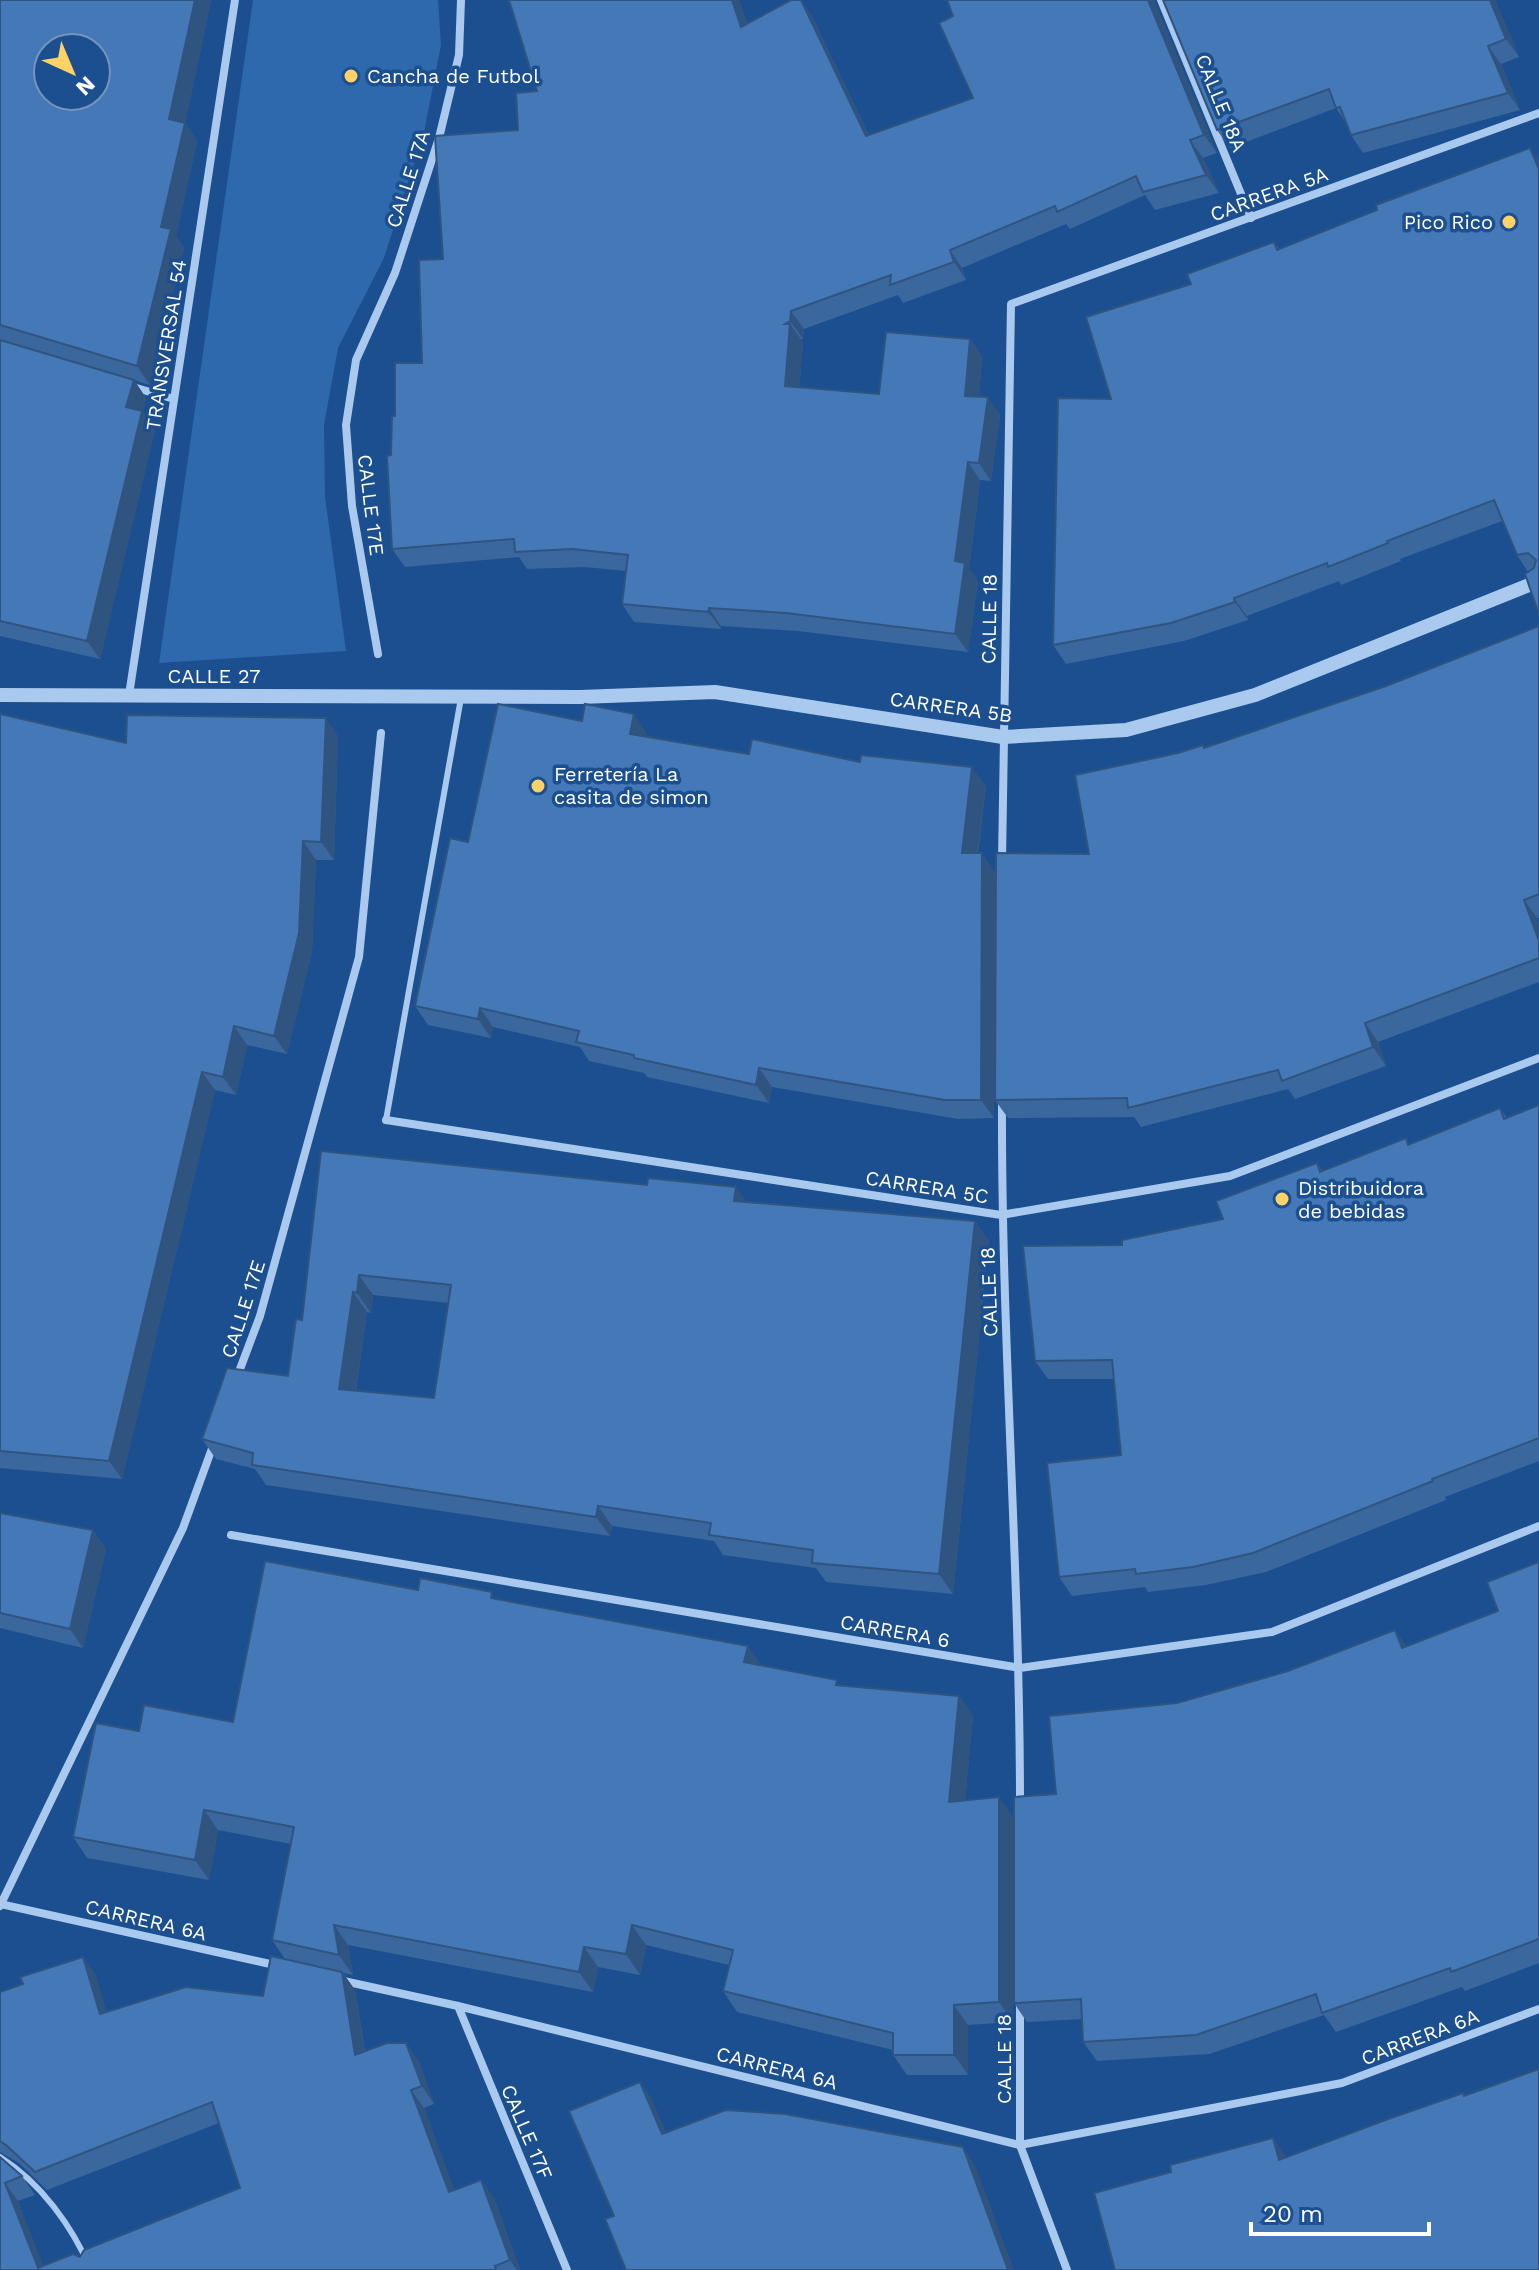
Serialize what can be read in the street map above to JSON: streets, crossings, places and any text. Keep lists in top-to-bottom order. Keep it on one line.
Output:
{"streets":{"street":["CALLE 18A","CALLE 17A","CARRERA 5A","TRANSVERSAL 54","CALLE 17E","CALLE 18","CALLE 27","CARRERA 5B","CARRERA 5C","CARRERA 6","CARRERA 6A","CALLE 17F"]},"crossings":[["CALLE 18A","CARRERA 5A"],["CALLE 17A","CALLE 17E"],["CARRERA 5A","CALLE 18"],["TRANSVERSAL 54","CALLE 27"],["CALLE 18","CARRERA 5B"],["CALLE 18","CARRERA 5C"],["CALLE 18","CARRERA 6"],["CALLE 18","CARRERA 6A"],["CALLE 27","CARRERA 5B"],["CARRERA 6A","CALLE 17F"]],"places":["Cancha de Futbol","Pico Rico","Ferretería La casita de simon","Distribuidora de bebidas"],"scale_bar":"20 m","north":"bottom right"}
